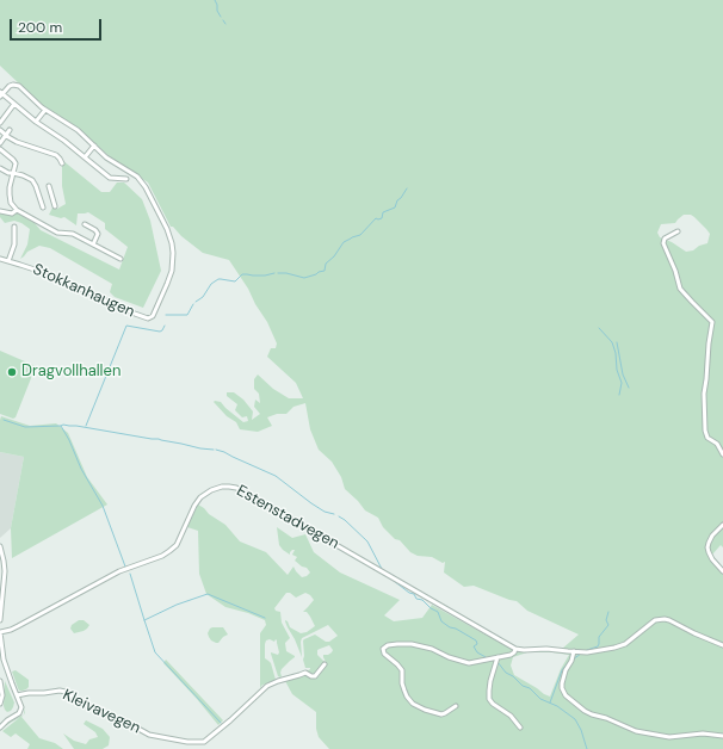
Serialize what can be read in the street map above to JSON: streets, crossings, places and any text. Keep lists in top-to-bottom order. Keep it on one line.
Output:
{"streets":{"street":["Stokkanhaugen","Estenstadvegen","Kleivavegen"]},"places":["Dragvollhallen"],"scale_bar":"200 m"}
